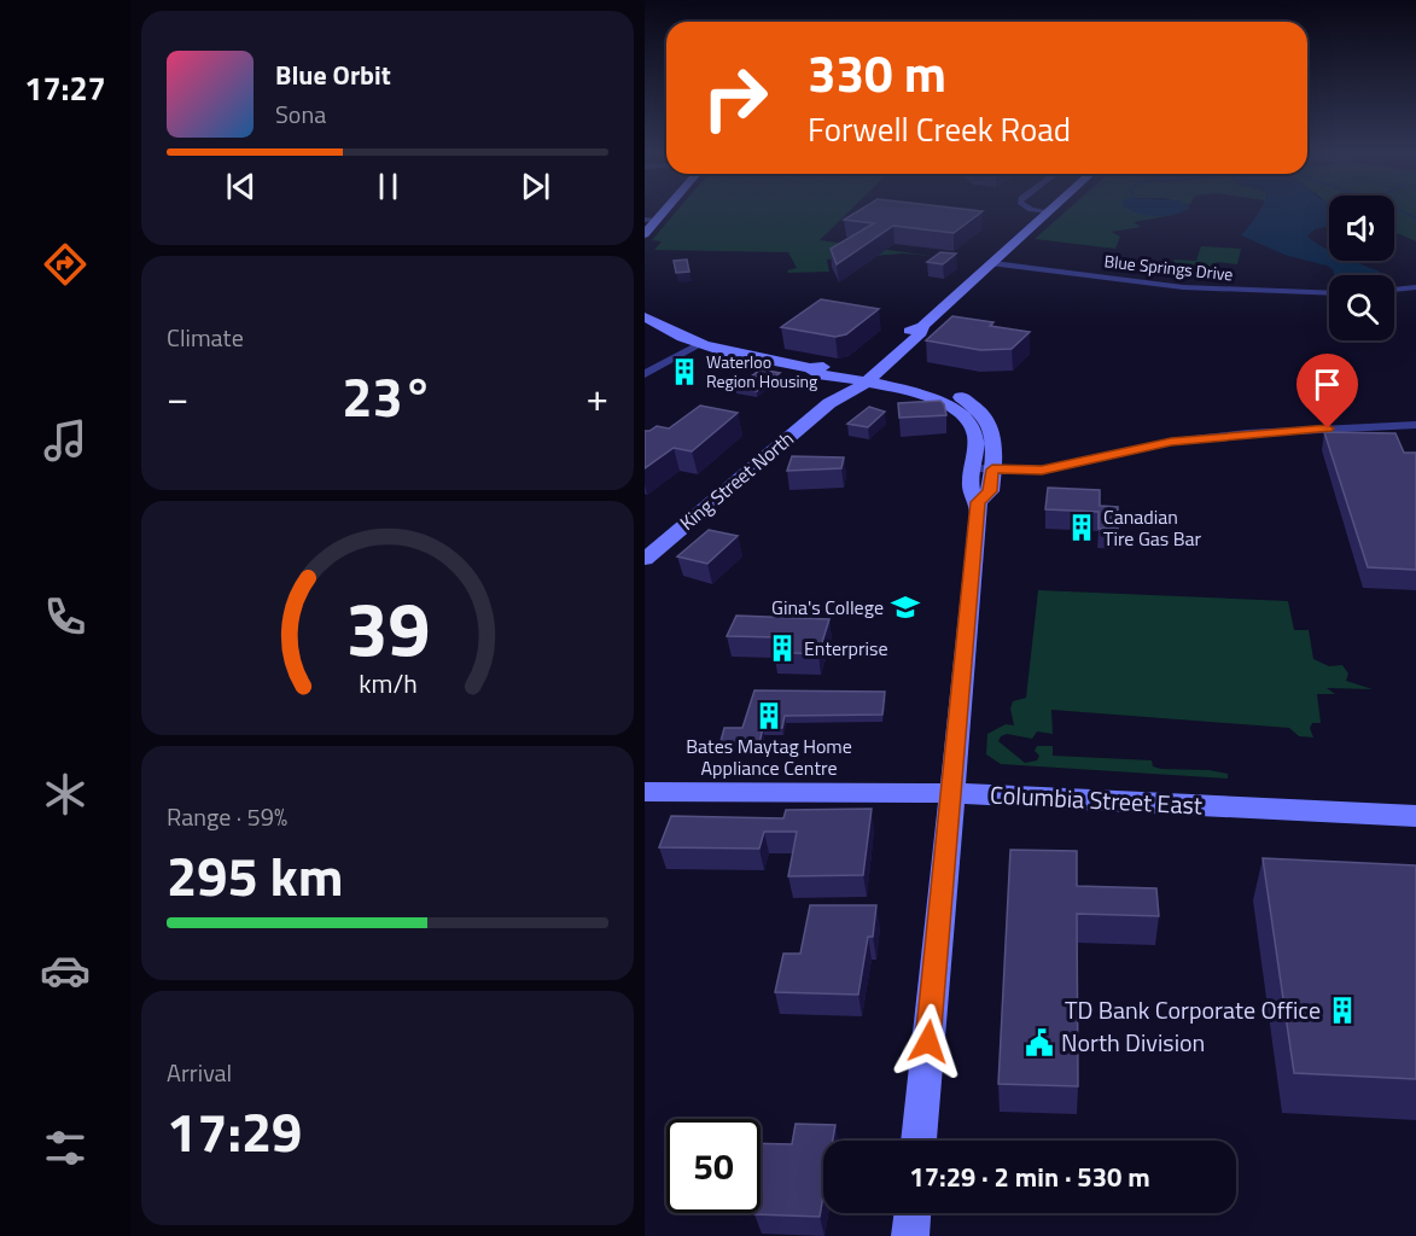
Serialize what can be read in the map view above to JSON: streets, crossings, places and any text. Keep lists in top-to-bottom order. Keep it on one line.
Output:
{"streets":{"main road":["King Street North","Columbia Street East"],"street":["Blue Springs Drive"]},"crossings":[["Blue Springs Drive","King Street North"]],"places":{"building":["Waterloo Region Housing","Canadian Tire Gas Bar","Enterprise","Bates Maytag Home Appliance Centre","TD Bank Corporate Office"],"school or university":["Gina's College"],"public building":["North Division"]},"page":{"tabs":"17:27","turn":["330 m","Forwell Creek Road"],"song":["Blue Orbit","Sona"],"tile":["Climate",["Range · 59%","295 km"],["Arrival","17:29"]],"heat":["−","23°","+"],"limit":"50","trip":"17:29 · 2 min · 530 m","gauge":["39","km/h"]}}
